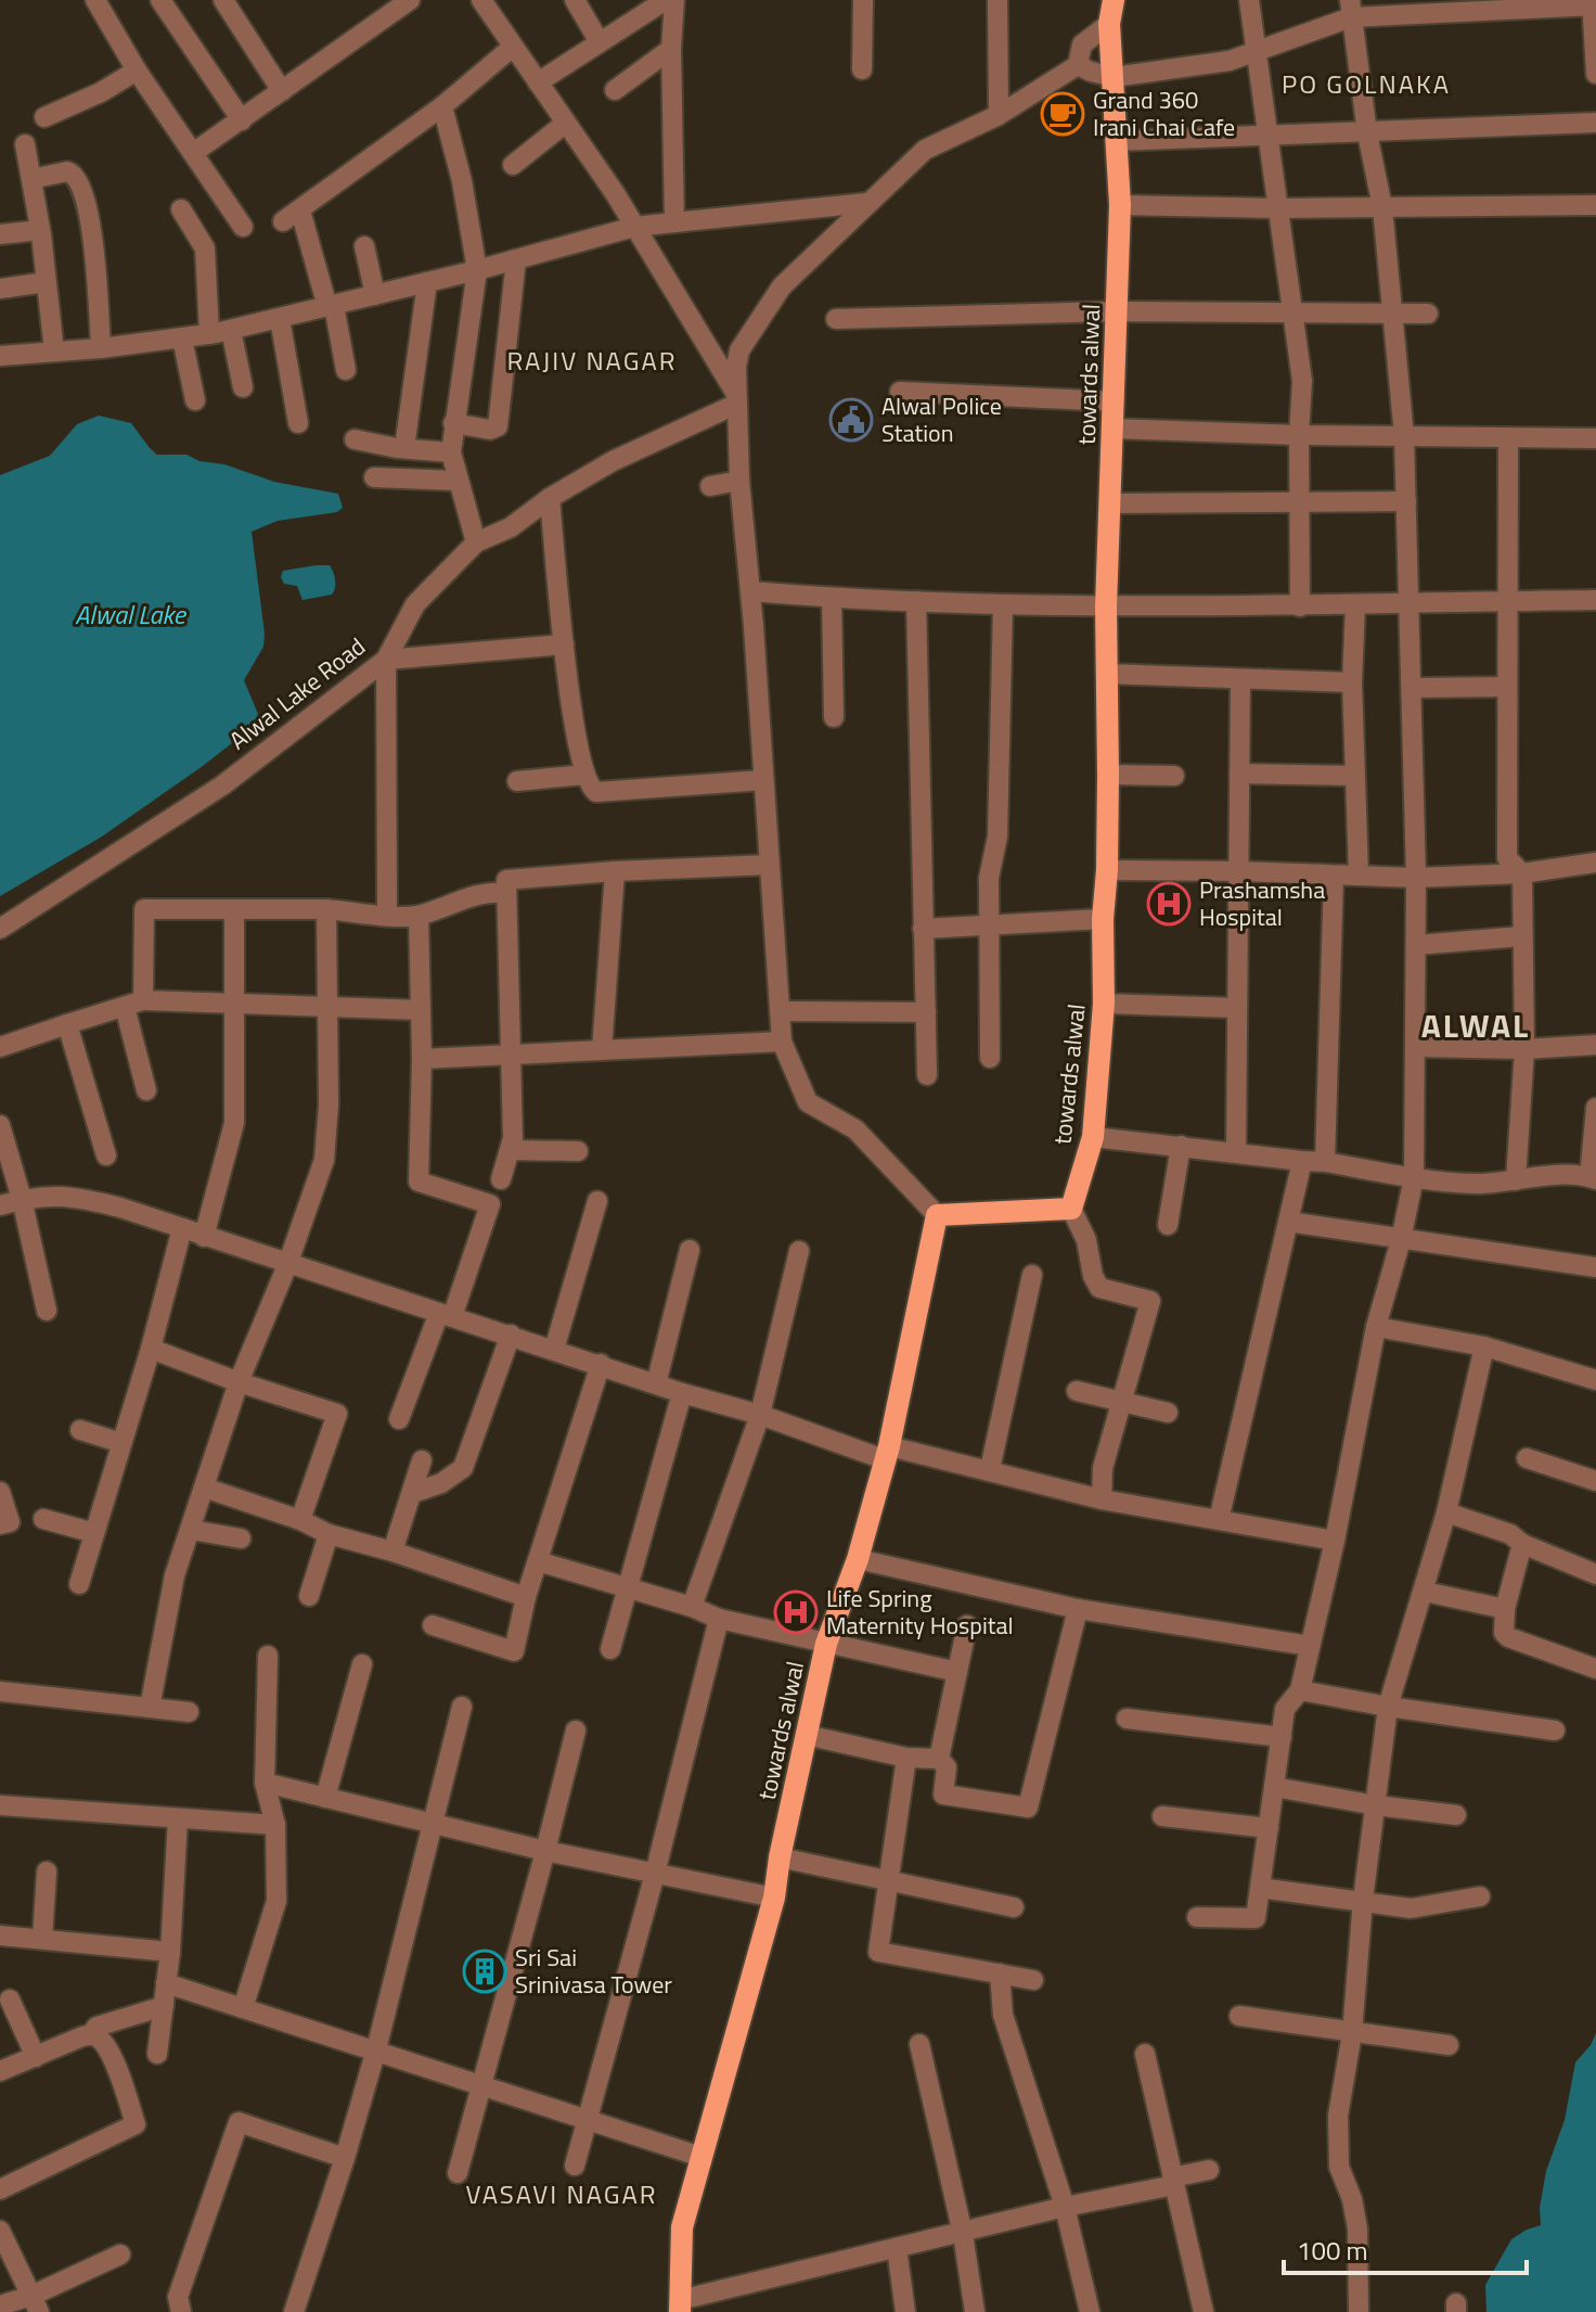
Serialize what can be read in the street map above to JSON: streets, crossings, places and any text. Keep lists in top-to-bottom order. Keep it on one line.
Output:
{"streets":{"main road":["towards alwal"],"street":["Alwal Lake Road"]},"districts":["PO GOLNAKA","RAJIV NAGAR","ALWAL","VASAVI NAGAR"],"water":["Alwal Lake"],"places":{"cafe":["Grand 360 Irani Chai Cafe"],"public building":["Alwal Police Station"],"hospital":["Prashamsha Hospital","Life Spring Maternity Hospital"],"building":["Sri Sai Srinivasa Tower"]},"scale_bar":"100 m"}
